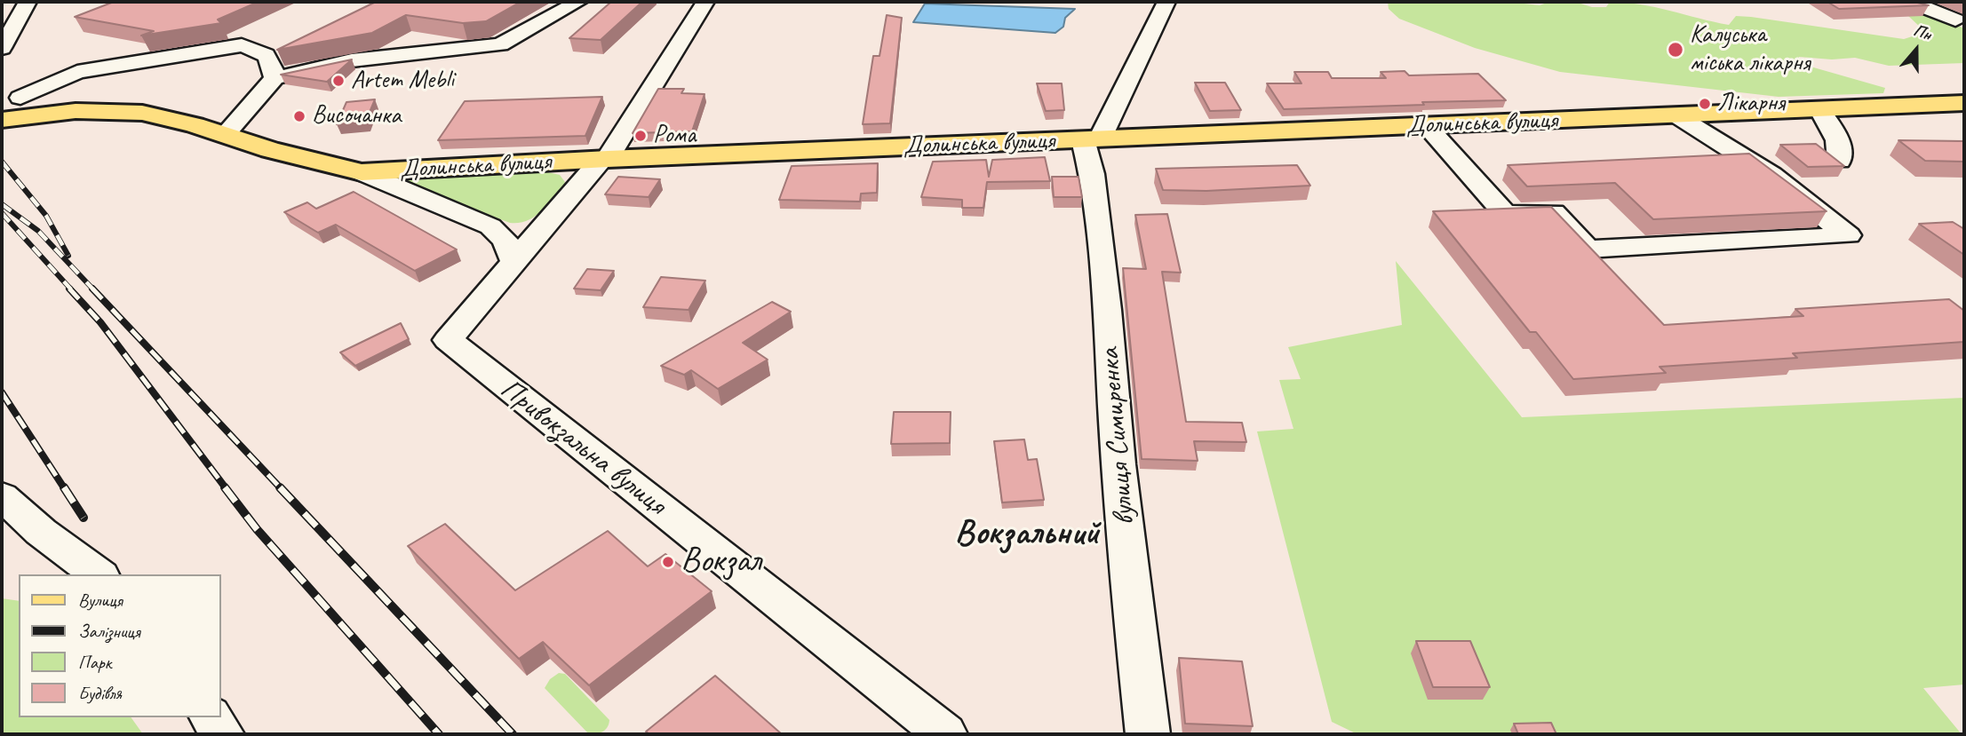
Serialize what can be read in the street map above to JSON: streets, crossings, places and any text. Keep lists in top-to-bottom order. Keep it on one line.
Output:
{"streets":{"main road":["Долинська вулиця"],"street":["вулиця Симиренка","Привокзальна вулиця"]},"crossings":[["Долинська вулиця","вулиця Симиренка"],["Долинська вулиця","Привокзальна вулиця"]],"districts":["Вокзальний"],"places":["Калуська міська лікарня","Artem Mebli","Лікарня","Височанка","Рома","Вокзал"],"legend":["Вулиця","Залізниця","Парк","Будівля"],"north":"top"}
